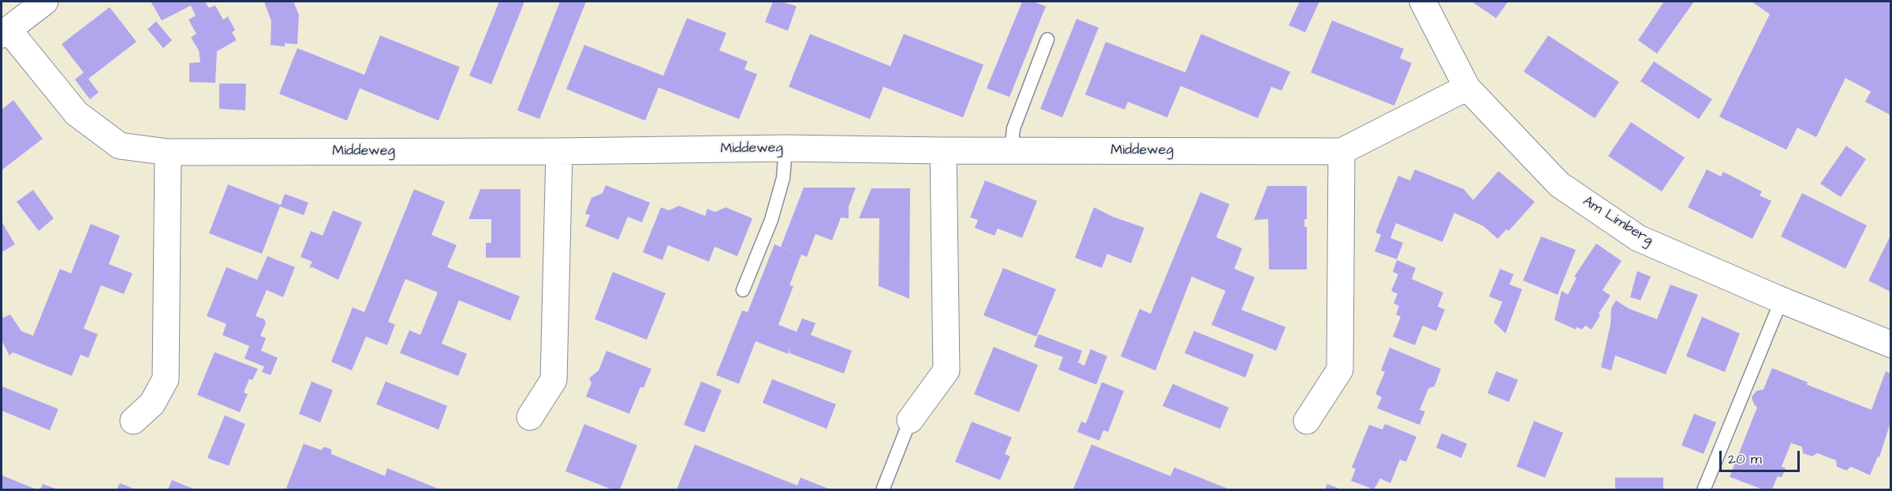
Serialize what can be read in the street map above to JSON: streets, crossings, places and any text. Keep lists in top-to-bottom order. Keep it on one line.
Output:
{"streets":{"street":["Middeweg","Am Limberg"]},"crossings":[["Middeweg","Am Limberg"]],"scale_bar":"20 m"}
